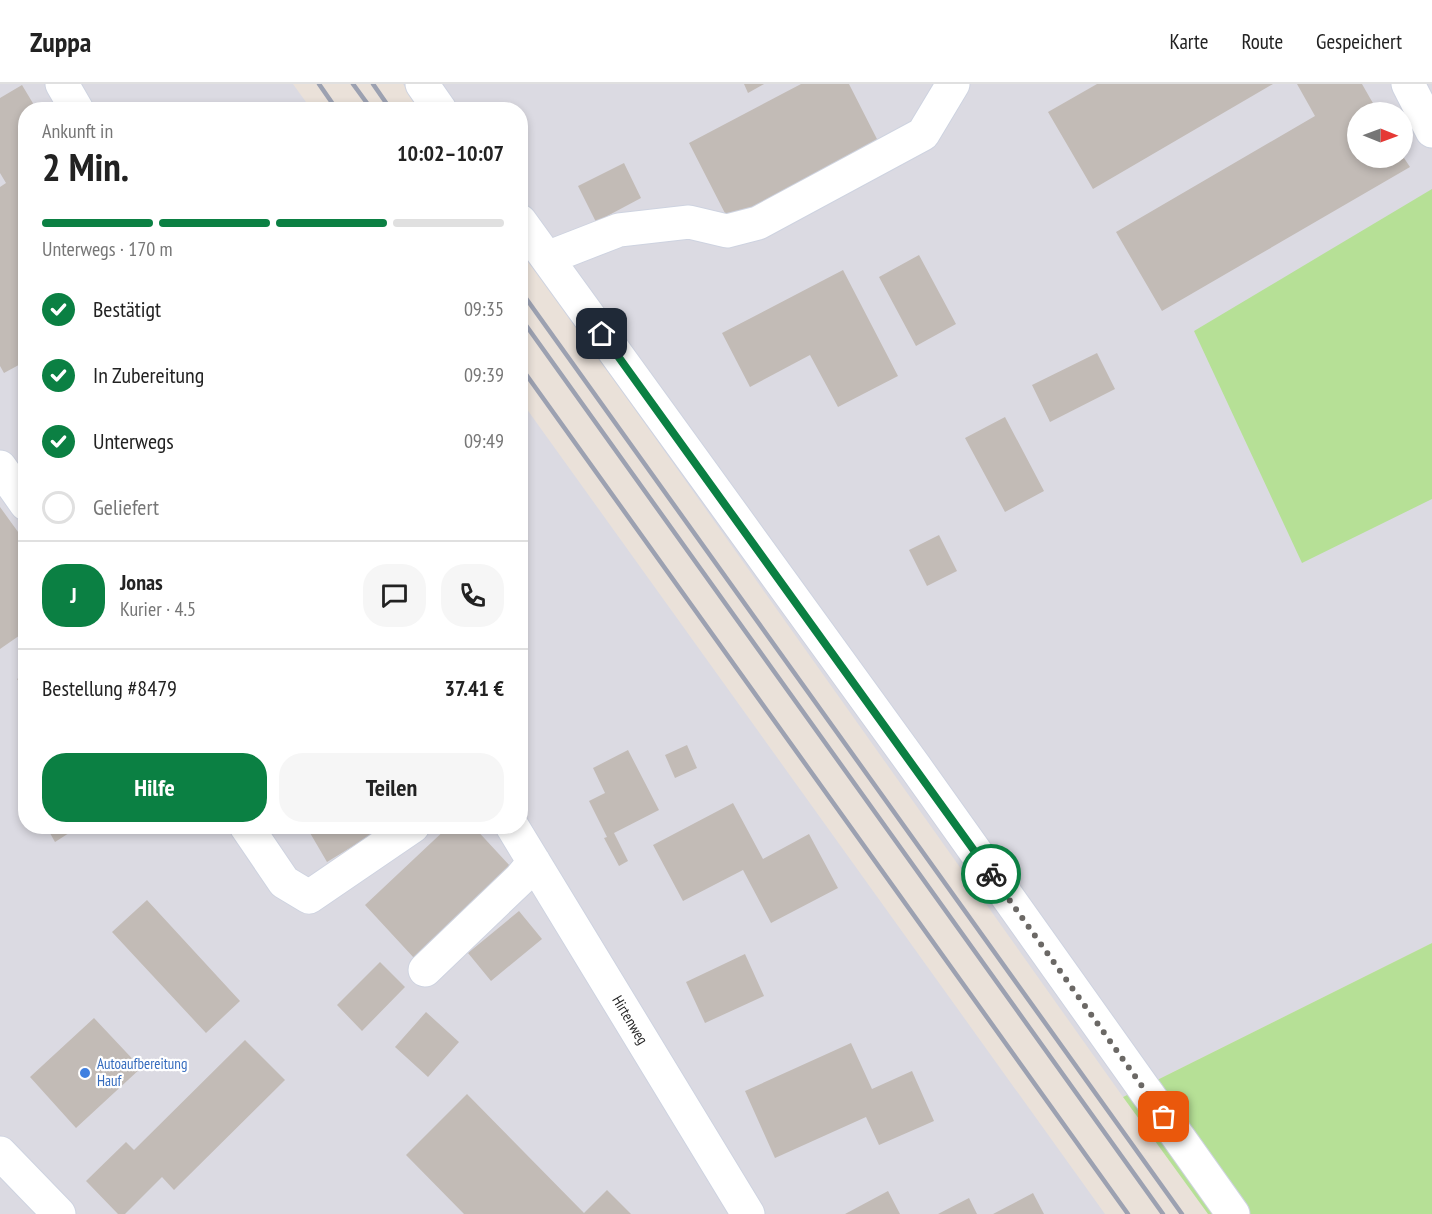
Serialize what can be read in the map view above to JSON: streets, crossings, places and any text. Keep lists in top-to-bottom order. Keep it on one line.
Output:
{"streets":{"street":["Hirtenweg"]},"places":["Autoaufbereitung Hauf"],"north":"right","page":{"header":"Zuppa","nav":["Karte","Route","Gespeichert"],"heading":["2 Min.","Ankunft in","10:02–10:07"],"panel":["Jonas","Kurier · 4.5","Bestellung #8479","37.41 €"],"bar":"Unterwegs · 170 m","list":[["Bestätigt","09:35"],["In Zubereitung","09:39"],["Unterwegs","09:49"],"Geliefert"],"round":"J","buttons":["Hilfe","Teilen"]}}
